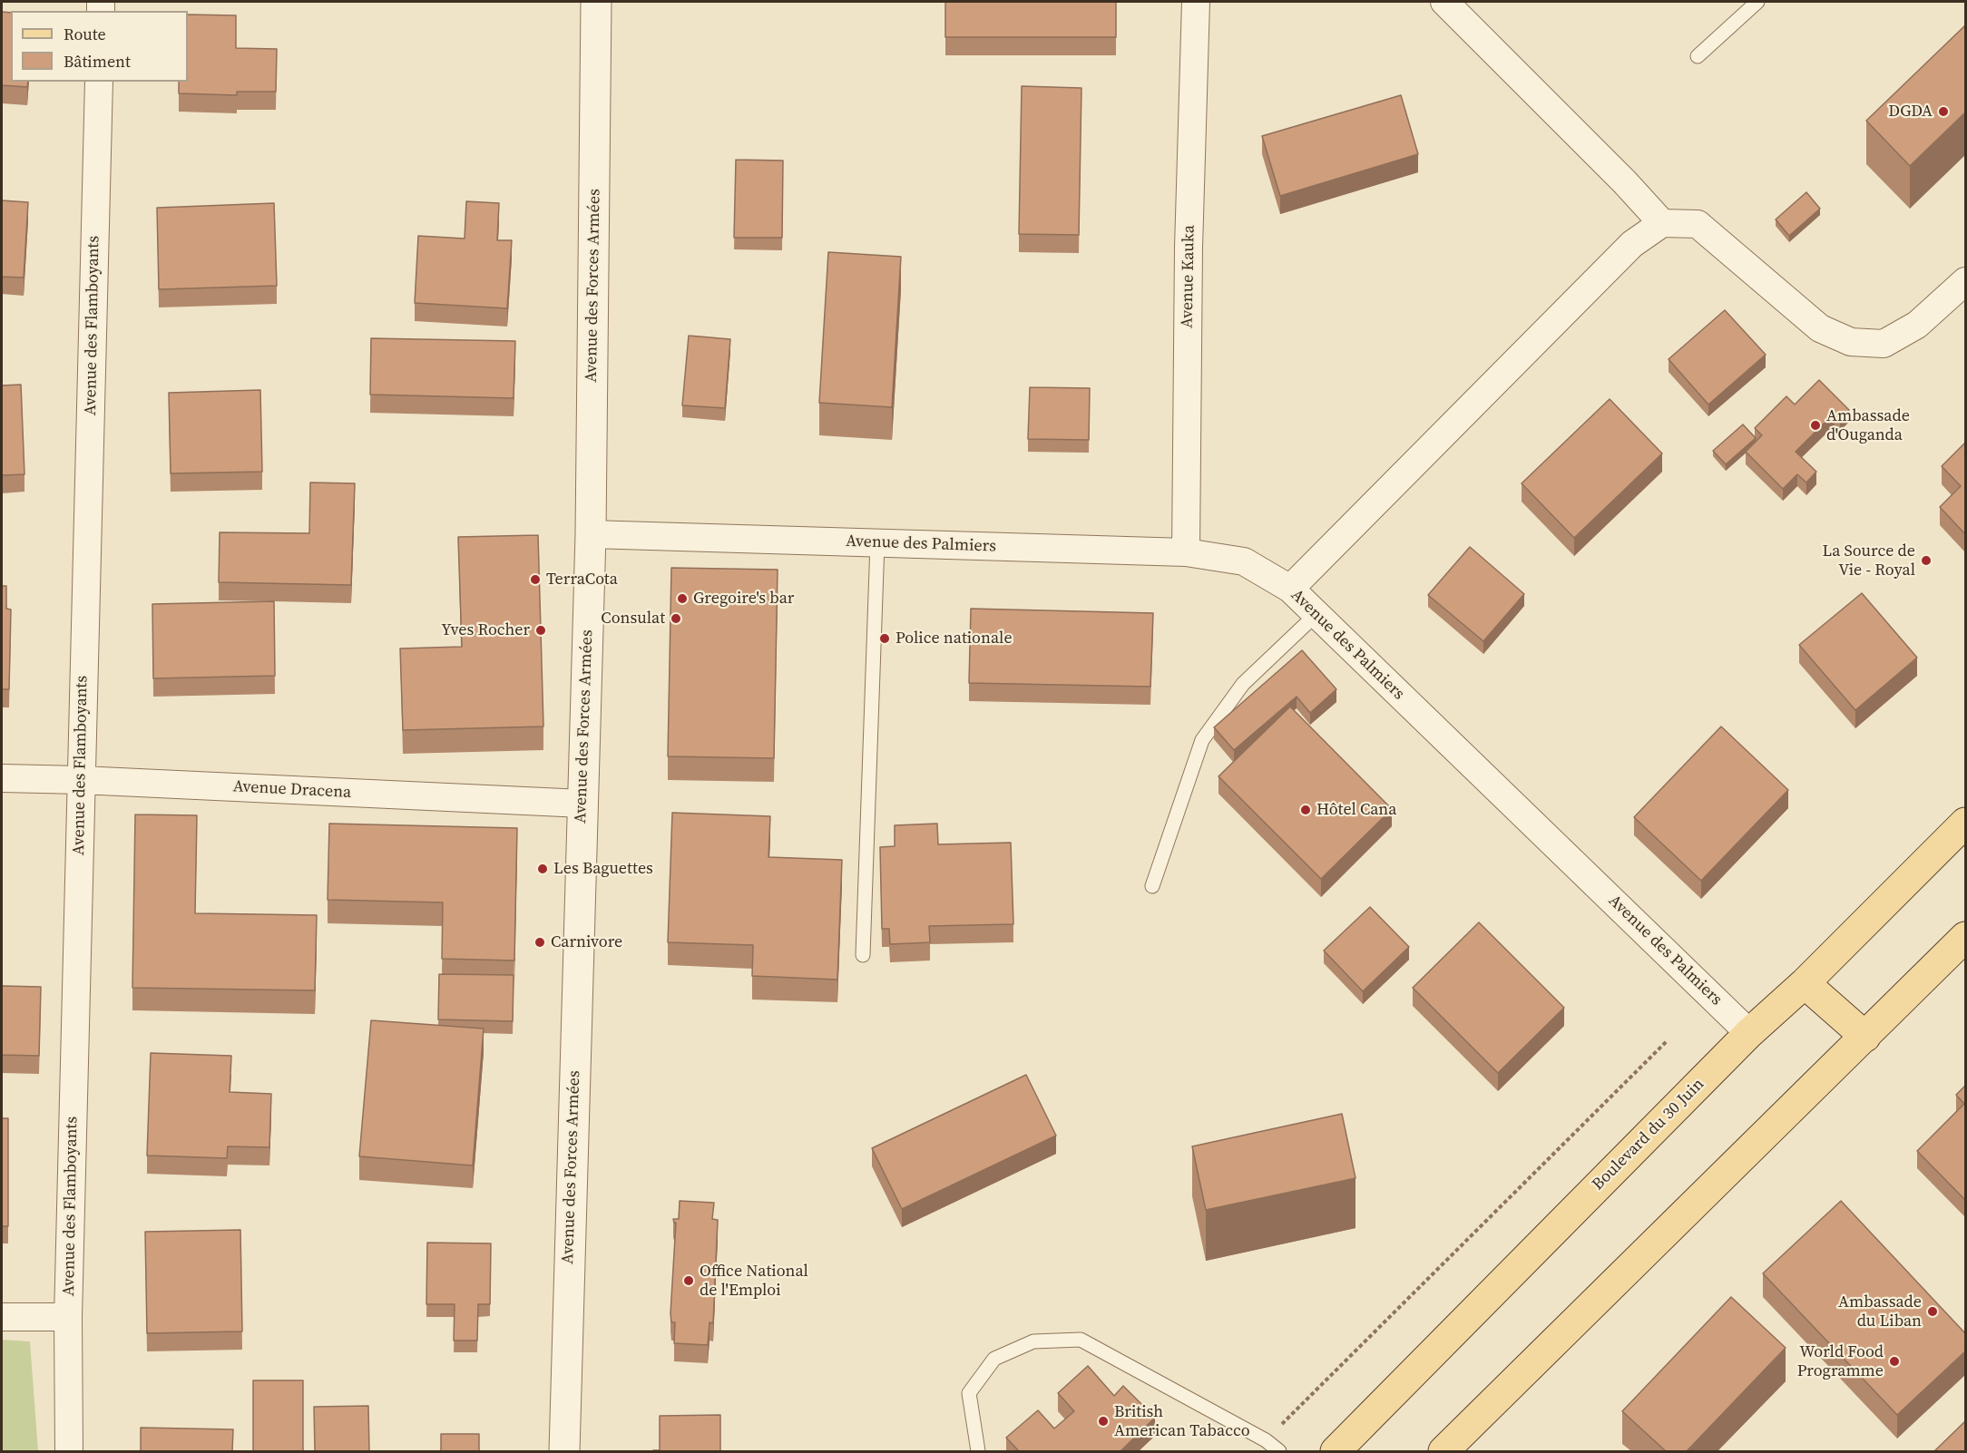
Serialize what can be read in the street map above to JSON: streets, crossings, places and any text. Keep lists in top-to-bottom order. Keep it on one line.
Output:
{"streets":{"main road":["Boulevard du 30 Juin"],"street":["Avenue Kauka","Avenue des Forces Armées","Avenue des Flamboyants","Avenue des Palmiers","Avenue Dracena"]},"crossings":[["Avenue Kauka","Avenue des Palmiers"],["Avenue des Forces Armées","Avenue des Palmiers"],["Avenue des Forces Armées","Avenue Dracena"],["Avenue des Flamboyants","Avenue Dracena"],["Avenue des Palmiers","Boulevard du 30 Juin"]],"places":["DGDA","Ambassade d'Ouganda","La Source de Vie - Royal","TerraCota","Gregoire's bar","Consulat","Yves Rocher","Police nationale","Hôtel Cana","Les Baguettes","Carnivore","Office National de l'Emploi","Ambassade du Liban","World Food Programme","British American Tabacco"],"legend":["Route","Bâtiment"]}
